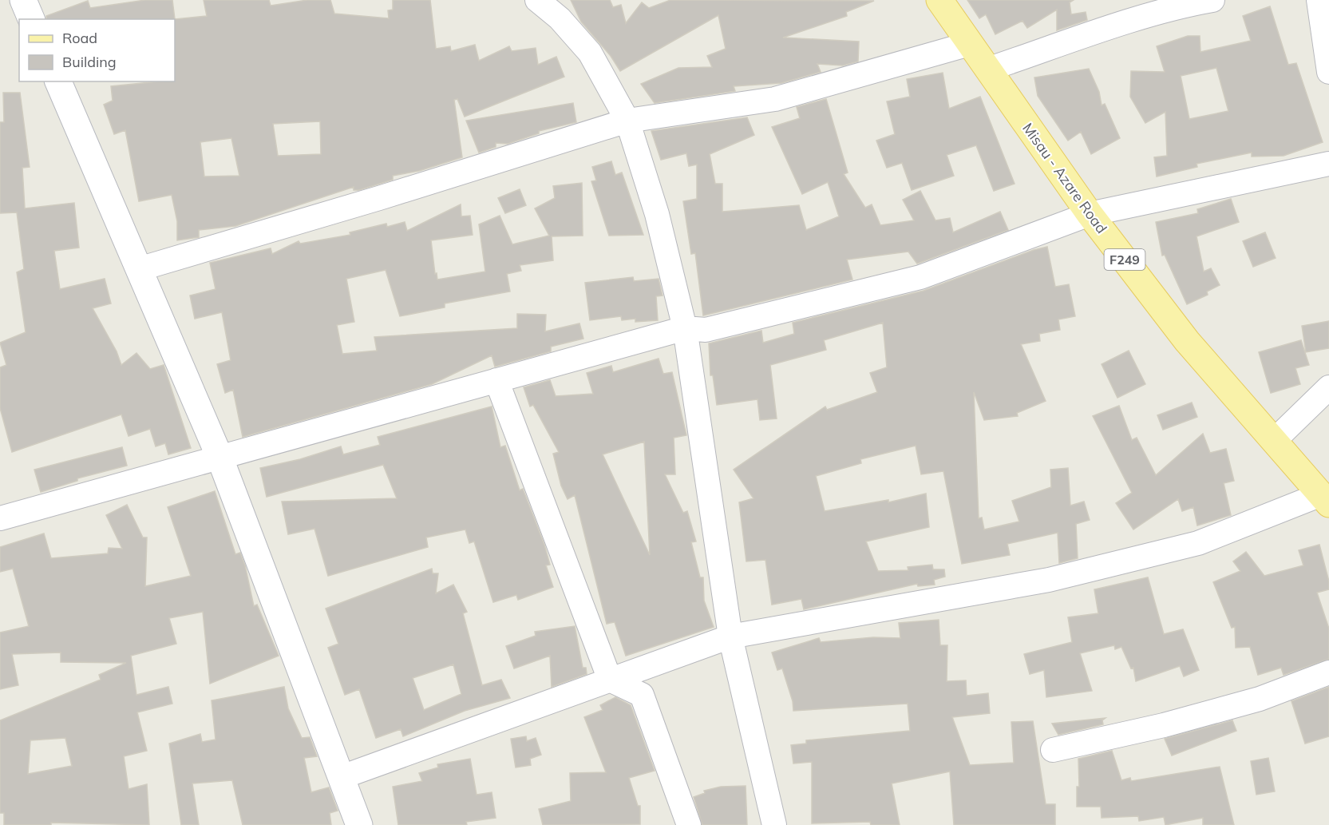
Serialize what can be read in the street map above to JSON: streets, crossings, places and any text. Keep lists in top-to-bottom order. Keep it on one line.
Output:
{"streets":{"main road":["Misau - Azare Road","F249"]},"legend":["Road","Building"]}
